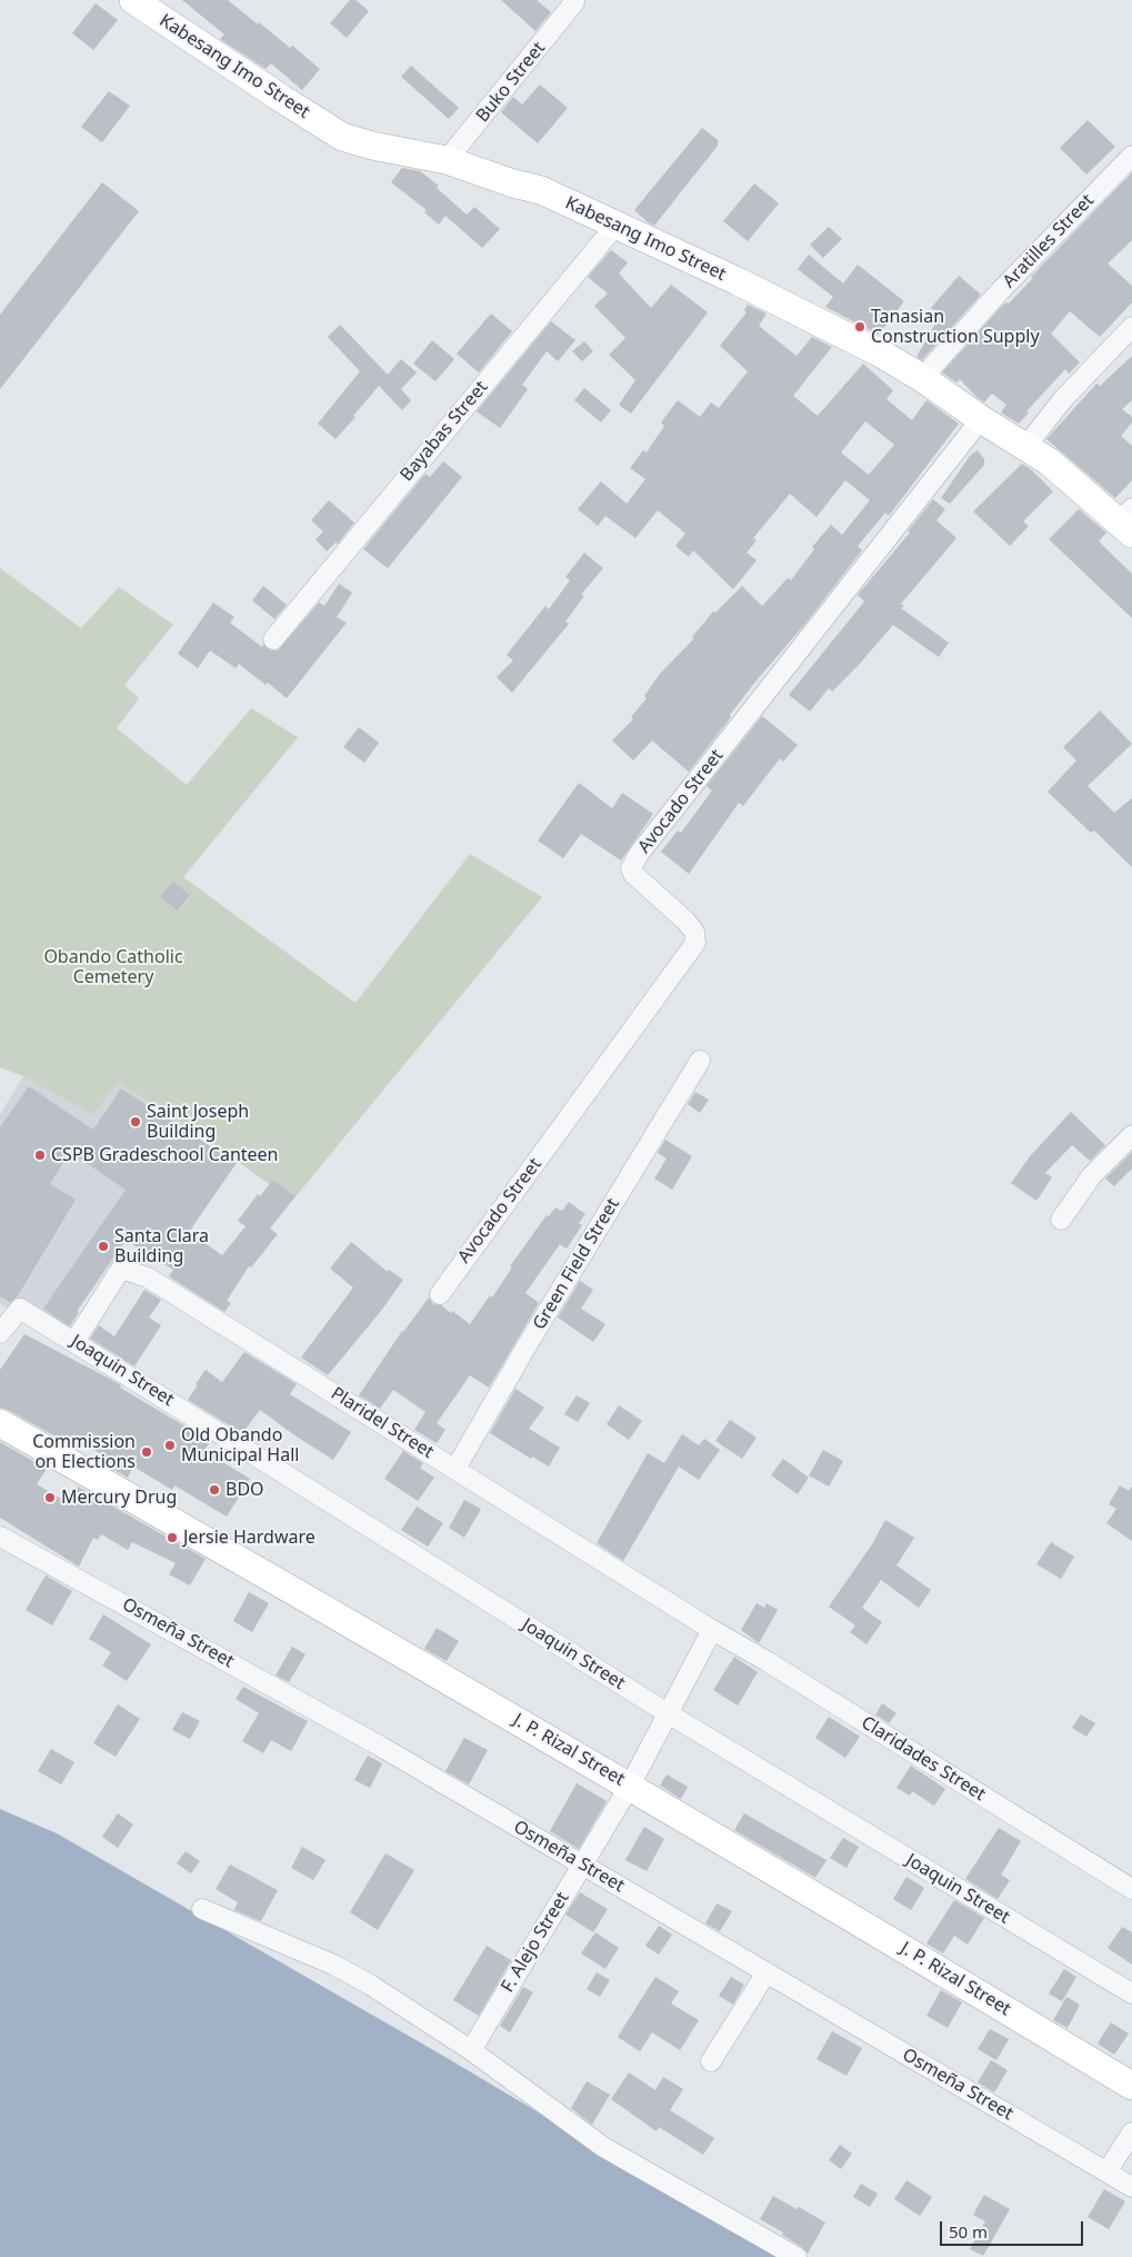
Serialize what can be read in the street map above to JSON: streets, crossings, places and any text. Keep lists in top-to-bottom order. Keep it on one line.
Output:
{"streets":{"main road":["Kabesang Imo Street","J. P. Rizal Street"],"street":["Buko Street","Aratilles Street","Bayabas Street","Avocado Street","Green Field Street","Joaquin Street","Plaridel Street","Osmeña Street","Claridades Street","F. Alejo Street"]},"crossings":[["Kabesang Imo Street","Buko Street"],["Kabesang Imo Street","Aratilles Street"],["Kabesang Imo Street","Bayabas Street"],["Kabesang Imo Street","Avocado Street"],["Green Field Street","Plaridel Street"],["Joaquin Street","Plaridel Street"],["Joaquin Street","F. Alejo Street"],["Plaridel Street","Claridades Street"],["Plaridel Street","F. Alejo Street"],["Osmeña Street","F. Alejo Street"],["J. P. Rizal Street","F. Alejo Street"],["Claridades Street","F. Alejo Street"]],"parks":["Obando Catholic Cemetery"],"places":["Tanasian Construction Supply","Saint Joseph Building","CSPB Gradeschool Canteen","Santa Clara Building","Old Obando Municipal Hall","Commission on Elections","BDO","Mercury Drug","Jersie Hardware"],"scale_bar":"50 m"}
